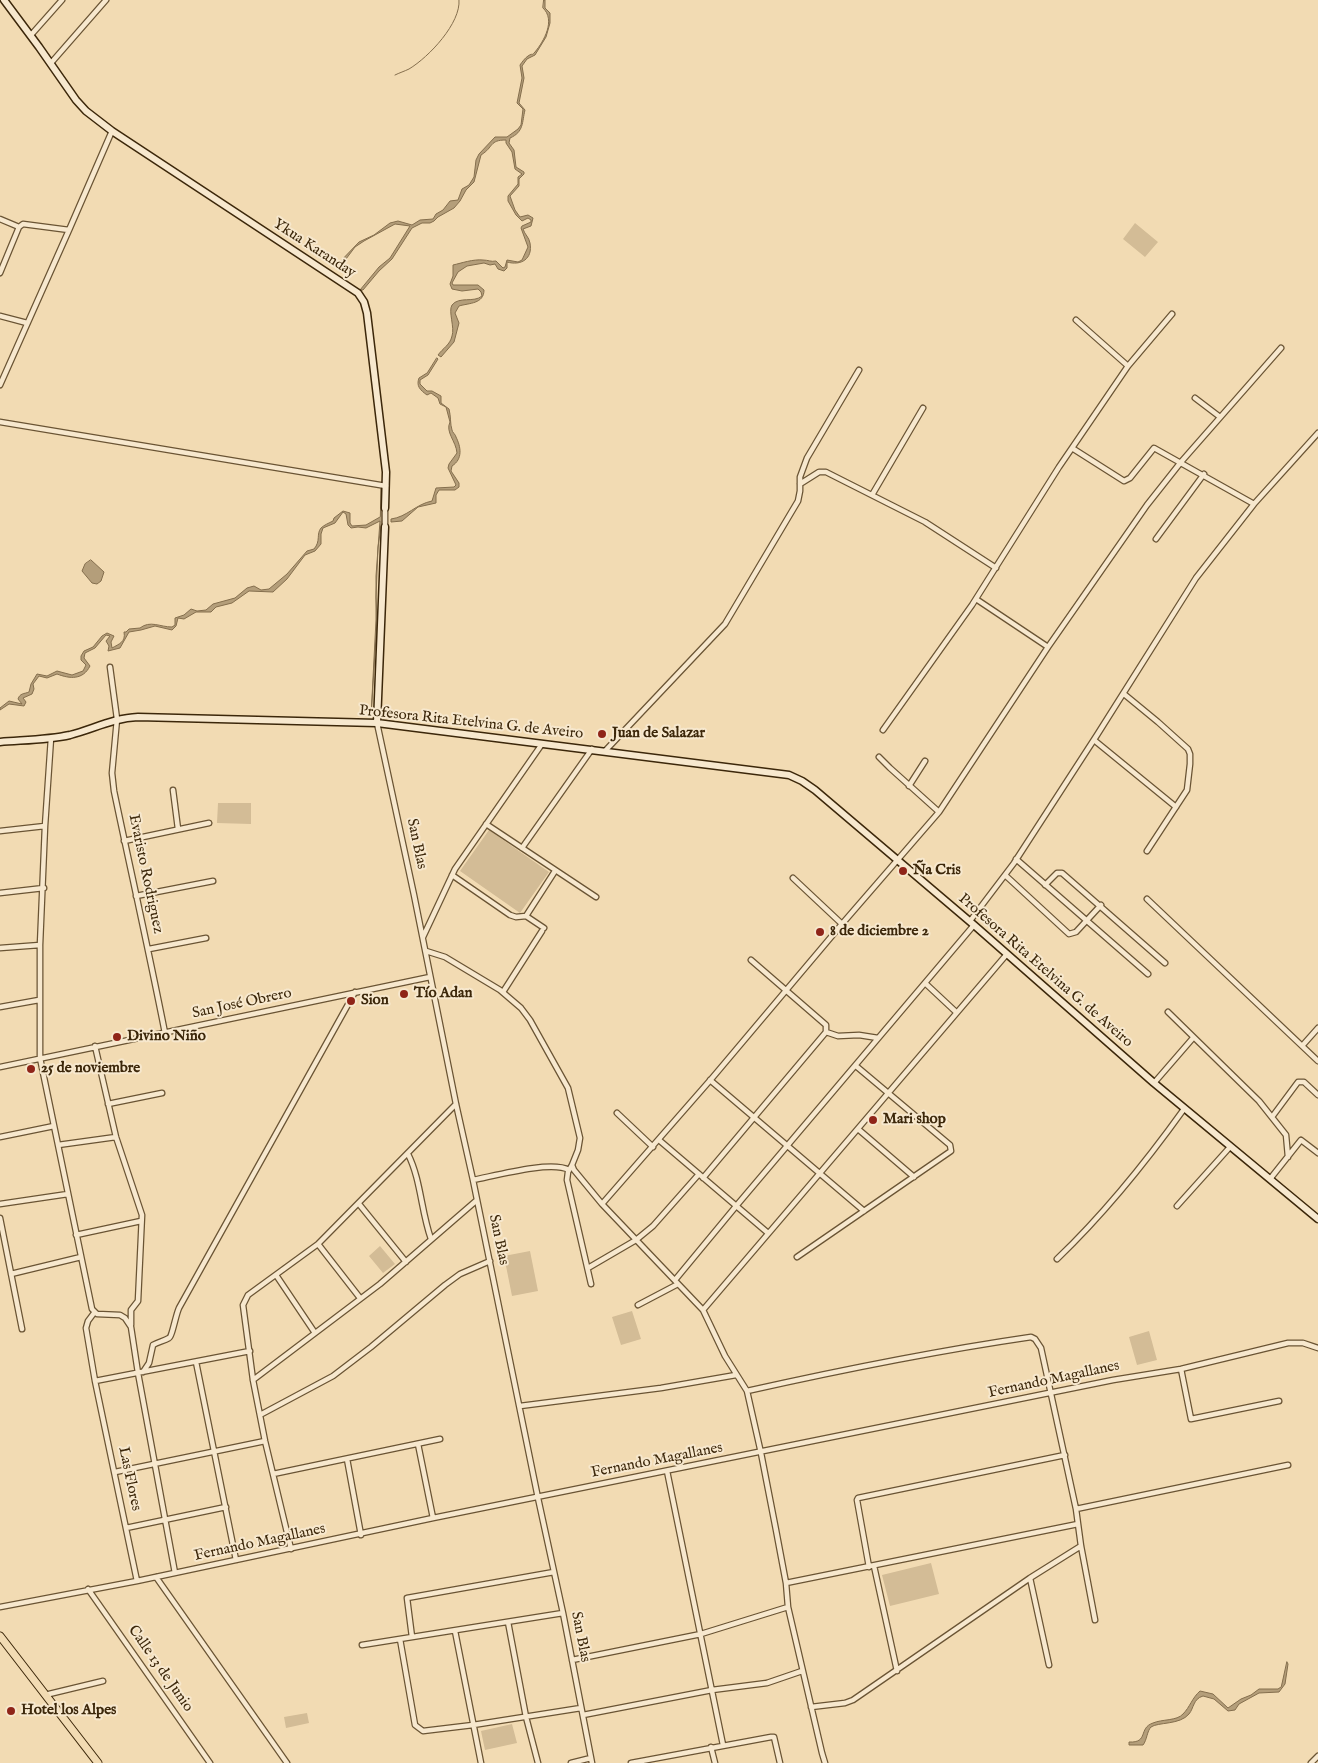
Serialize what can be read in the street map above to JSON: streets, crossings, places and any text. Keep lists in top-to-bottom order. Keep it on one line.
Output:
{"streets":{"street":["Ykua Karanday","Profesora Rita Etelvina G. de Aveiro","San Blas","Evaristo Rodriguez","San José Obrero","Fernando Magallanes","Las Flores","Calle 13 de Junio"]},"crossings":[["Ykua Karanday","Profesora Rita Etelvina G. de Aveiro"],["Ykua Karanday","San Blas"],["Profesora Rita Etelvina G. de Aveiro","San Blas"],["Profesora Rita Etelvina G. de Aveiro","Evaristo Rodriguez"],["San Blas","San José Obrero"],["San Blas","Fernando Magallanes"],["Evaristo Rodriguez","San José Obrero"],["Fernando Magallanes","Las Flores"],["Fernando Magallanes","Calle 13 de Junio"]],"places":["Juan de Salazar","Ña Cris","8 de diciembre 2","Tío Adan","Sion","Divino Niño","25 de noviembre","Mari shop","Hotel los Alpes"]}
